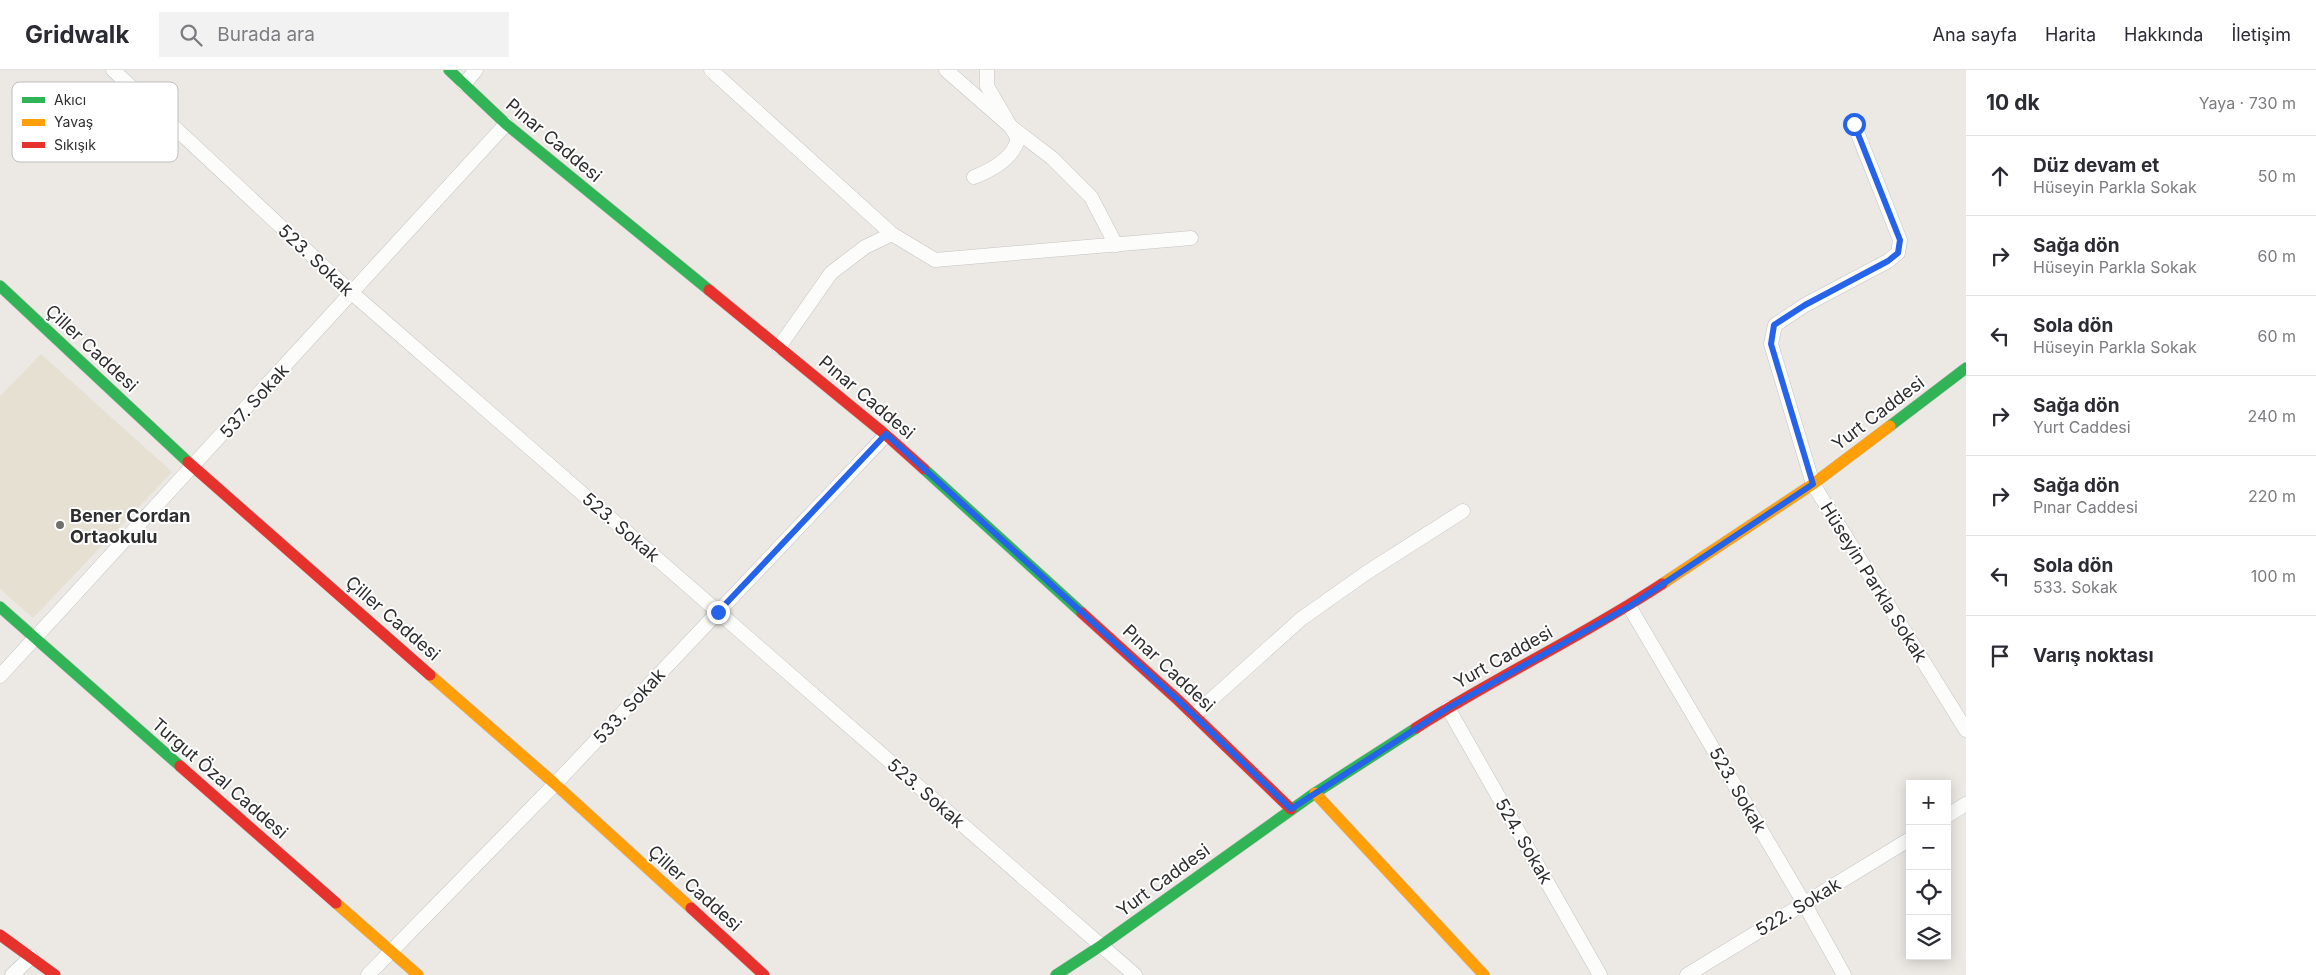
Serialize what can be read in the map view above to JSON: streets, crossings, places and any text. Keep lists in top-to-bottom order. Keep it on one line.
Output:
{"streets":{"street":["Pınar Caddesi","523. Sokak","Çiller Caddesi","537. Sokak","Yurt Caddesi","Hüseyin Parkla Sokak","533. Sokak","Turgut Özal Caddesi","524. Sokak","522. Sokak"]},"crossings":[["Pınar Caddesi","537. Sokak"],["Pınar Caddesi","Yurt Caddesi"],["Pınar Caddesi","533. Sokak"],["523. Sokak","537. Sokak"],["523. Sokak","Yurt Caddesi"],["523. Sokak","533. Sokak"],["523. Sokak","522. Sokak"],["Çiller Caddesi","537. Sokak"],["Çiller Caddesi","533. Sokak"],["537. Sokak","Turgut Özal Caddesi"],["Yurt Caddesi","Hüseyin Parkla Sokak"],["Yurt Caddesi","524. Sokak"],["533. Sokak","Turgut Özal Caddesi"]],"places":["Bener Cordan Ortaokulu"],"legend":["Akıcı","Yavaş","Sıkışık"],"page":{"header":"Gridwalk","search":"Burada ara","nav":["Ana sayfa","Harita","Hakkında","İletişim"],"heading":["10 dk","Yaya · 730 m"],"list":[["Düz devam et","Hüseyin Parkla Sokak","50 m"],["Sağa dön","Hüseyin Parkla Sokak","60 m"],["Sola dön","Hüseyin Parkla Sokak","60 m"],["Sağa dön","Yurt Caddesi","240 m"],["Sağa dön","Pınar Caddesi","220 m"],["Sola dön","533. Sokak","100 m"],"Varış noktası"],"map_buttons":["+","−"]}}
